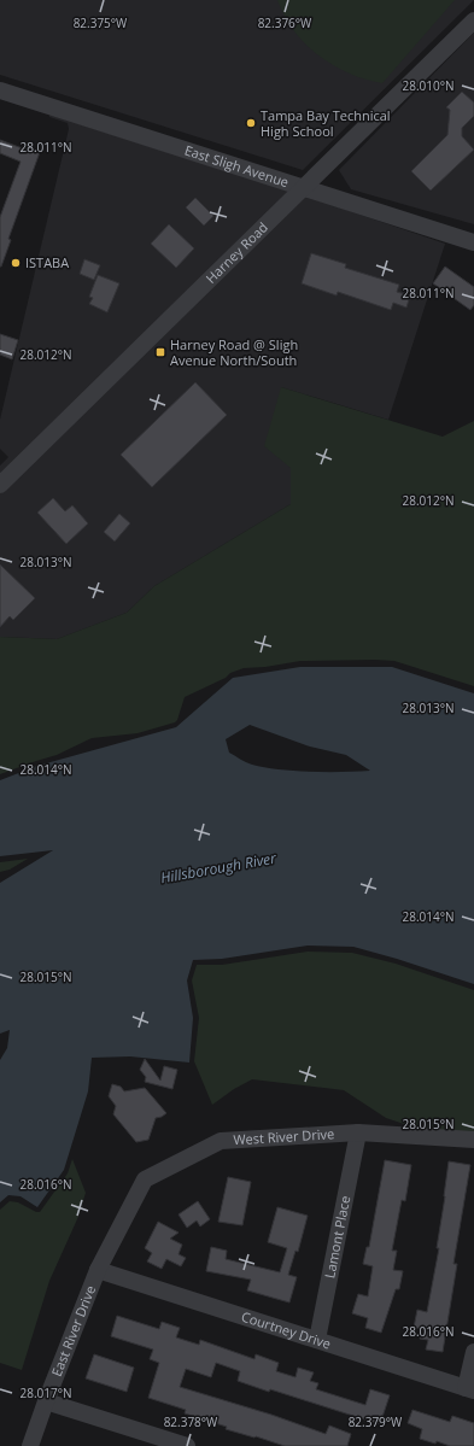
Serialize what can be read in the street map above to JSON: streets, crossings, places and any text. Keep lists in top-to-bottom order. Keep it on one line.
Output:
{"streets":{"street":["East Sligh Avenue","Harney Road","West River Drive","Lamont Place","East River Drive","Courtney Drive"]},"crossings":[["East Sligh Avenue","Harney Road"],["West River Drive","Lamont Place"],["West River Drive","East River Drive"],["West River Drive","Courtney Drive"],["Lamont Place","Courtney Drive"],["East River Drive","Courtney Drive"]],"water":["Hillsborough River"],"places":{"other":["Tampa Bay Technical High School","ISTABA"],"transit":["Harney Road @ Sligh Avenue North/South"]},"coordinates":["82.375°W","82.376°W","28.010°N","28.011°N","28.012°N","28.013°N","28.014°N","28.015°N","28.016°N","28.017°N","82.378°W","82.379°W"]}
